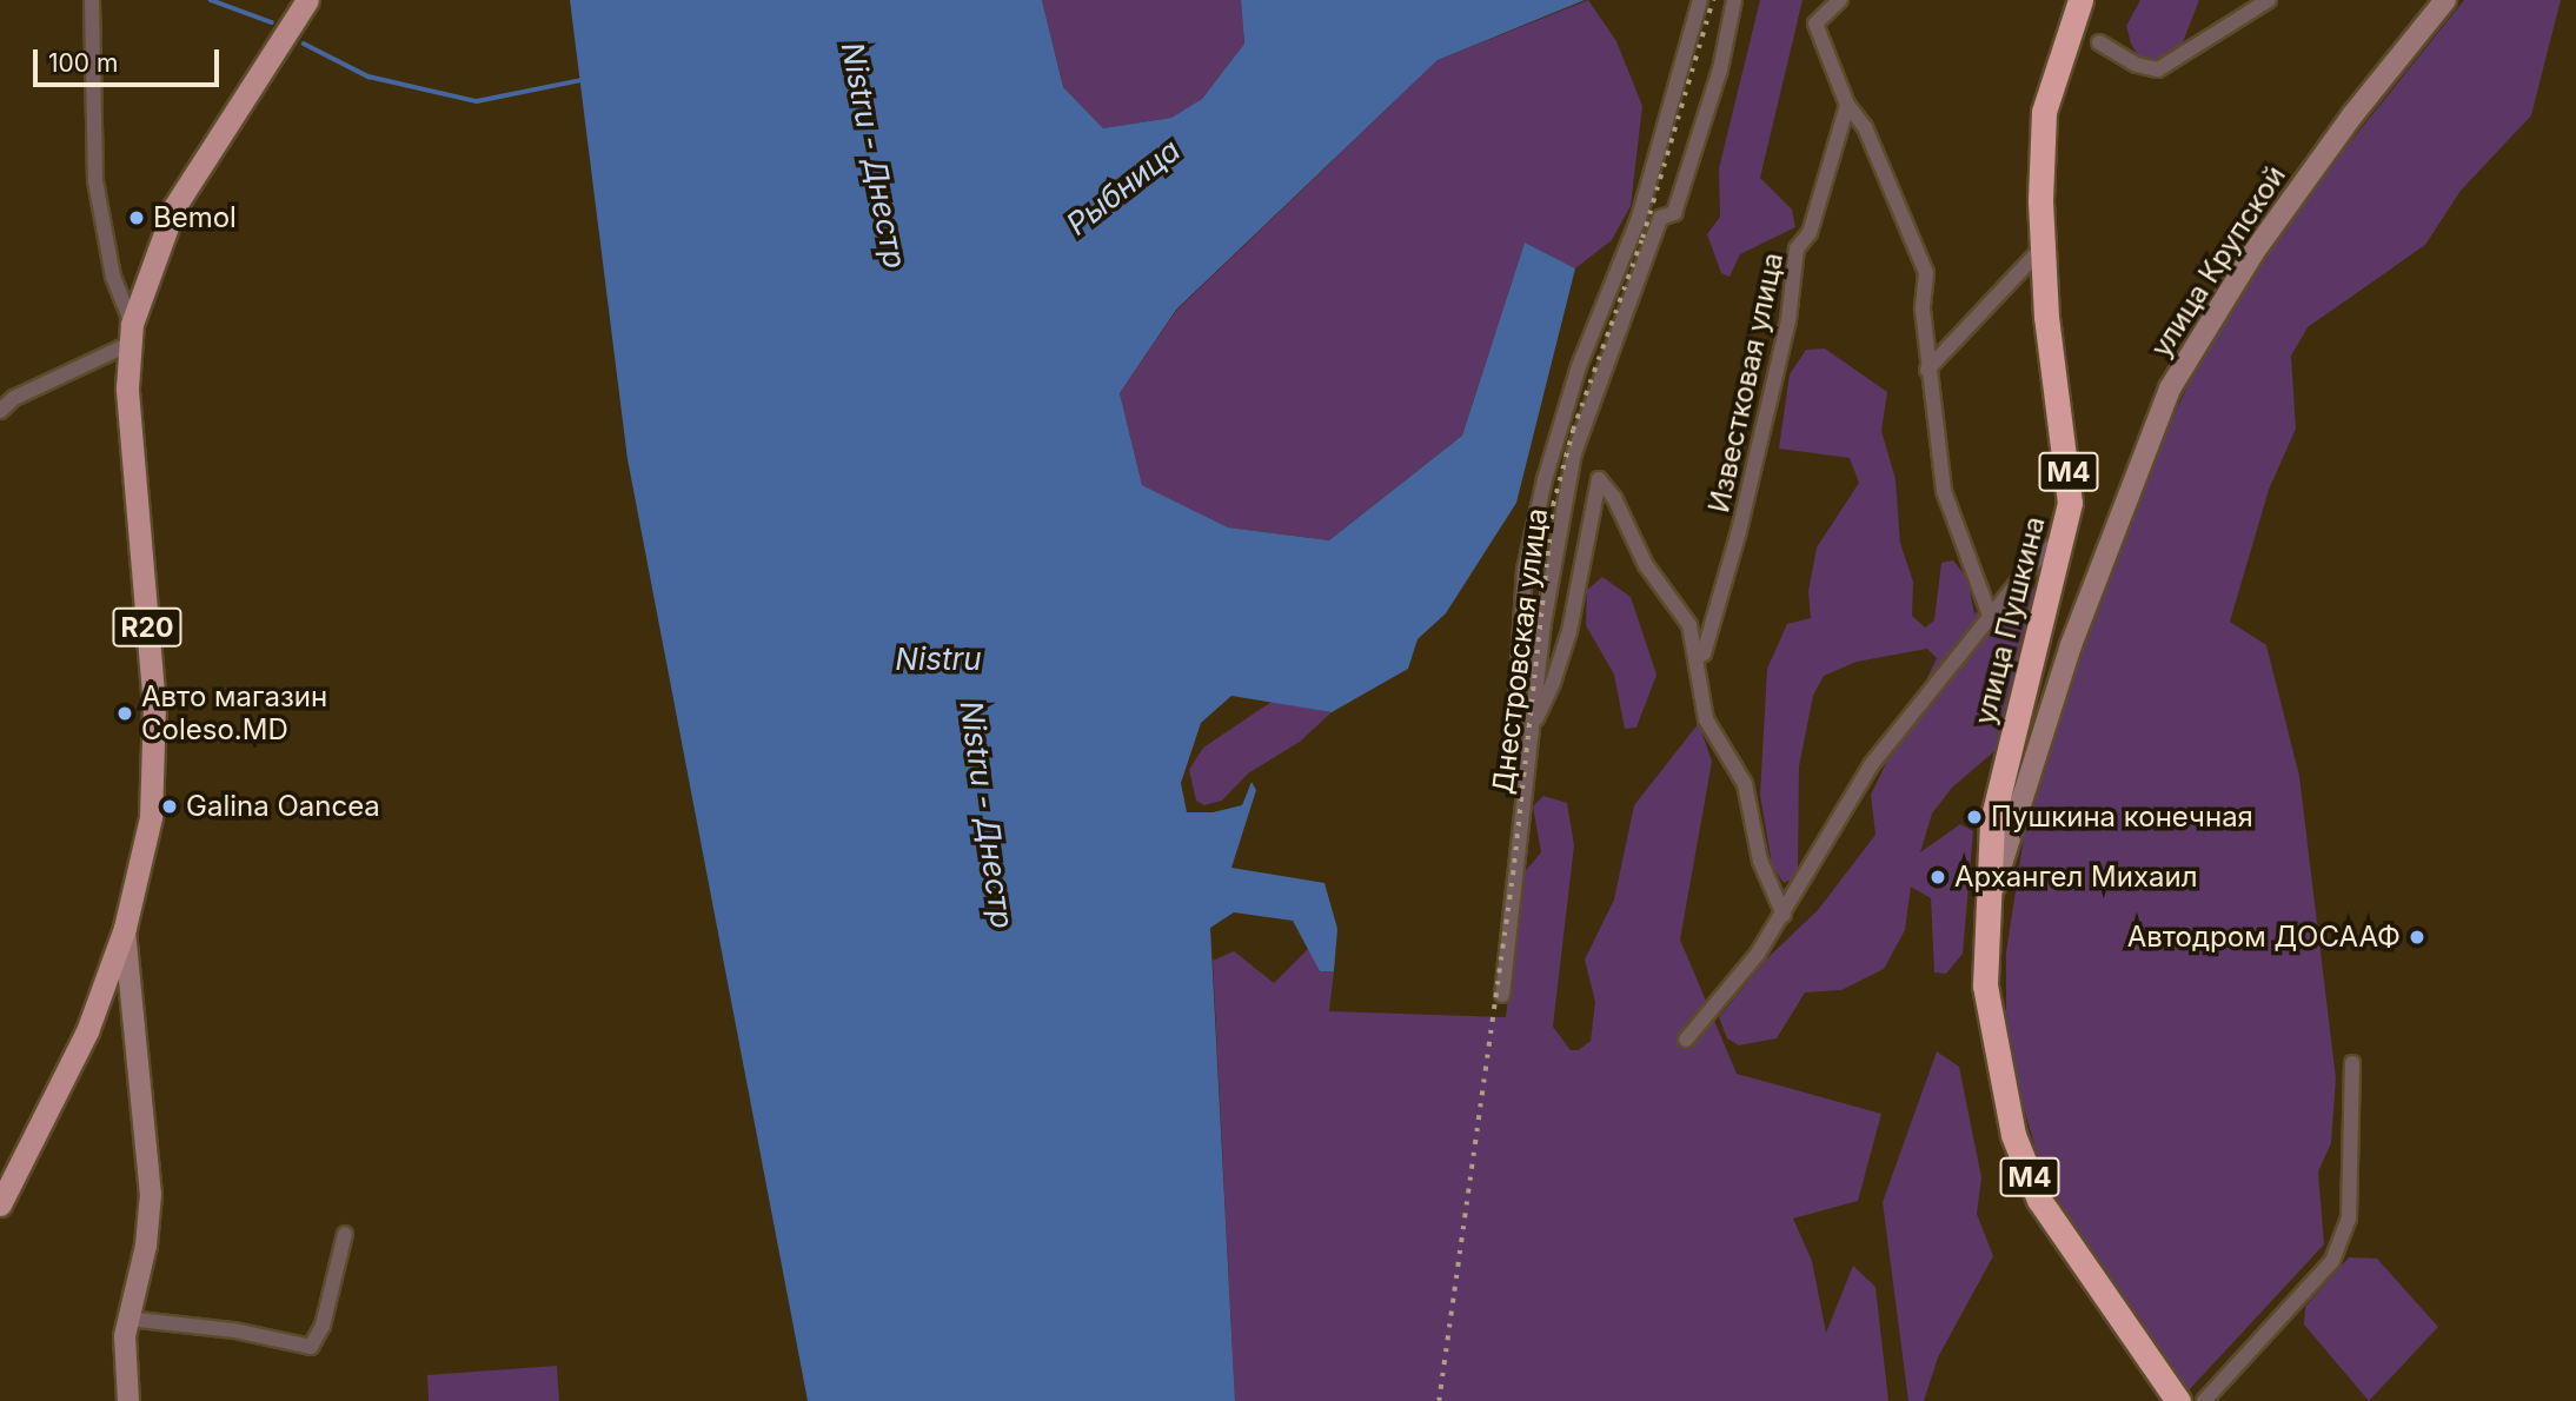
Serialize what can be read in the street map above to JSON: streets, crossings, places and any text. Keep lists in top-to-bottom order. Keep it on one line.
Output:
{"streets":{"highway":["M4","улица Пушкина"],"main road":["R20"],"street":["улица Крупской","Известковая улица","Днестровская улица"]},"crossings":[["улица Крупской","M4"],["улица Крупской","улица Пушкина"],["M4","улица Пушкина"]],"water":["Nistru - Днестр","Рыбница","Nistru"],"places":["Bemol","Авто магазин Coleso.MD","Galina Oancea","Пушкина конечная","Архангел Михаил","Автодром ДОСААФ"],"scale_bar":"100 m"}
